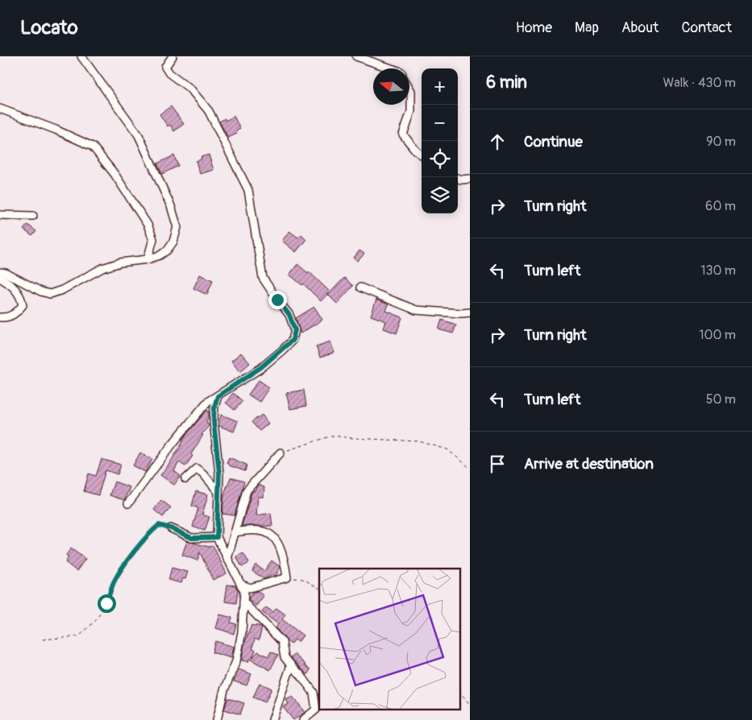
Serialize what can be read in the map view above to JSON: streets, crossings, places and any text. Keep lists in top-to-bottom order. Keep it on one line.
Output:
{"north":"left","page":{"header":"Locato","nav":["Home","Map","About","Contact"],"heading":["6 min","Walk · 430 m"],"map_buttons":["+","−"],"list":[["Continue","90 m"],["Turn right","60 m"],["Turn left","130 m"],["Turn right","100 m"],["Turn left","50 m"],"Arrive at destination"]}}
